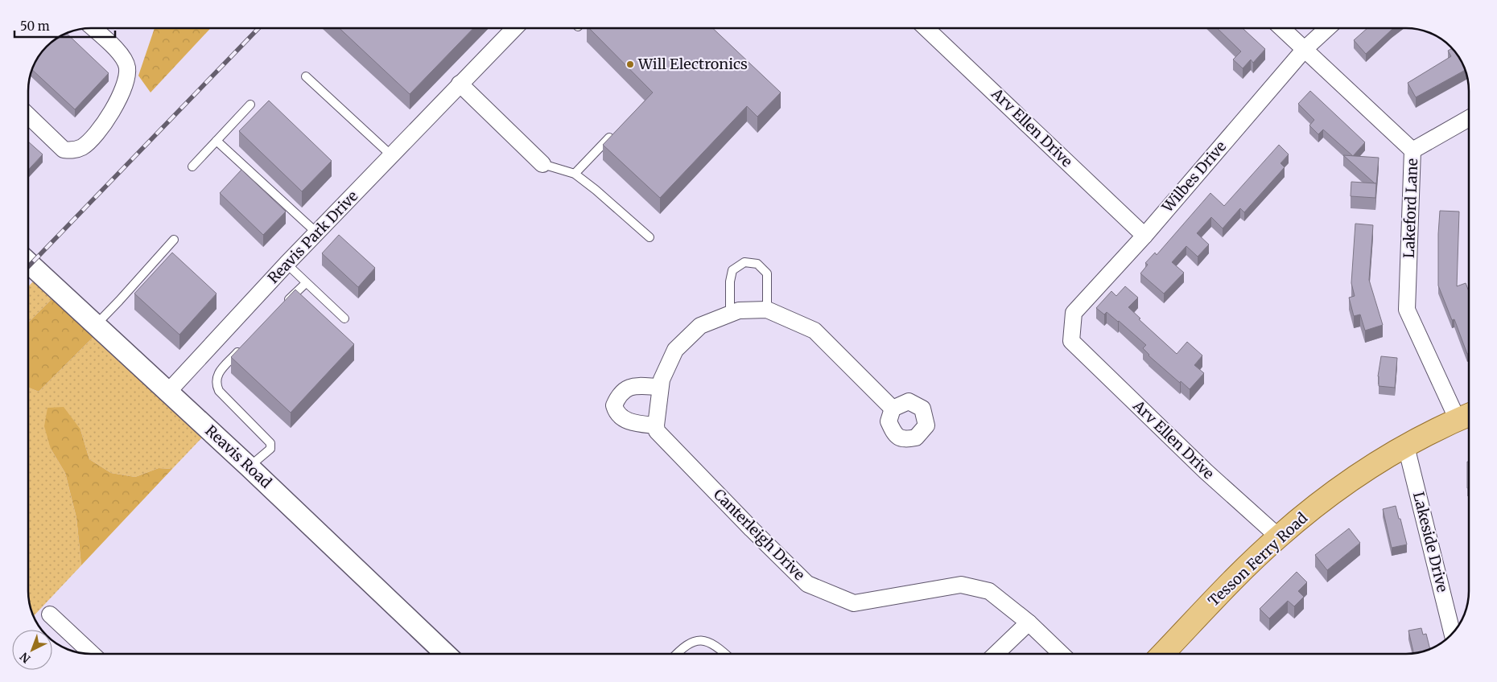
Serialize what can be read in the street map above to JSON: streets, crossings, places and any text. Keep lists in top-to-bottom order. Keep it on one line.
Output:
{"streets":{"main road":["Tesson Ferry Road"],"street":["Arv Ellen Drive","Wilbes Drive","Lakeford Lane","Reavis Park Drive","Reavis Road","Canterleigh Drive","Lakeside Drive"]},"crossings":[["Arv Ellen Drive","Wilbes Drive"],["Arv Ellen Drive","Tesson Ferry Road"],["Wilbes Drive","Lakeford Lane"],["Lakeford Lane","Tesson Ferry Road"],["Reavis Park Drive","Reavis Road"],["Lakeside Drive","Tesson Ferry Road"]],"places":["Will Electronics"],"scale_bar":"50 m","north":"bottom left"}
